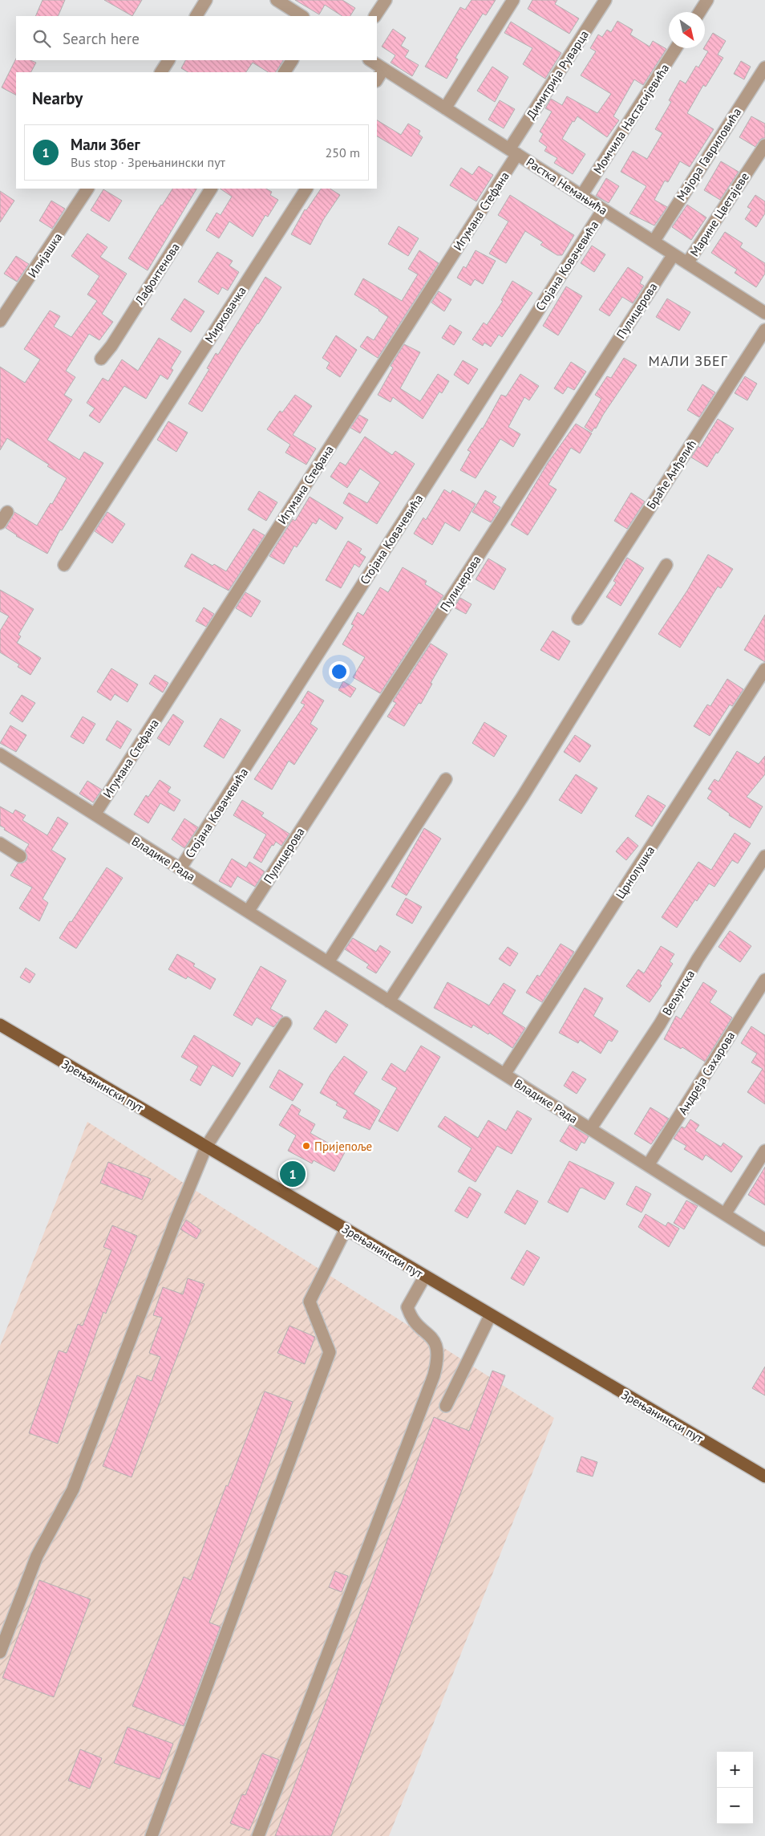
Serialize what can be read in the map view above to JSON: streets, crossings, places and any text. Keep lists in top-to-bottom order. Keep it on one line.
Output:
{"streets":{"main road":["Зрењанински пут"],"street":["Димитрија Руварца","Момчила Настасијевића","Мајора Гавриловића","Растка Немањића","Игумана Стефана","Марине Цветајеве","Илијашка","Стојана Ковачевића","Лафонтенова","Пулицерова","Мирковачка","Браће Анђелић","Владике Рада","Црнолушка","Вељунска","Андреја Сахарова"]},"crossings":[["Димитрија Руварца","Растка Немањића"],["Димитрија Руварца","Игумана Стефана"],["Момчила Настасијевића","Растка Немањића"],["Мајора Гавриловића","Растка Немањића"],["Растка Немањића","Игумана Стефана"],["Растка Немањића","Марине Цветајеве"],["Растка Немањића","Стојана Ковачевића"],["Растка Немањића","Пулицерова"],["Игумана Стефана","Владике Рада"],["Стојана Ковачевића","Владике Рада"],["Пулицерова","Владике Рада"],["Владике Рада","Црнолушка"],["Владике Рада","Вељунска"],["Владике Рада","Андреја Сахарова"]],"districts":["МАЛИ ЗБЕГ"],"places":["Пријепоље"],"north":"bottom right","page":{"search":"Search here","heading":"Nearby","list":[{"mark":"1","name":"Мали Збег","note":"Bus stop · Зрењанински пут","value":"250 m"}],"pins":"1","map_buttons":["+","−"]}}
